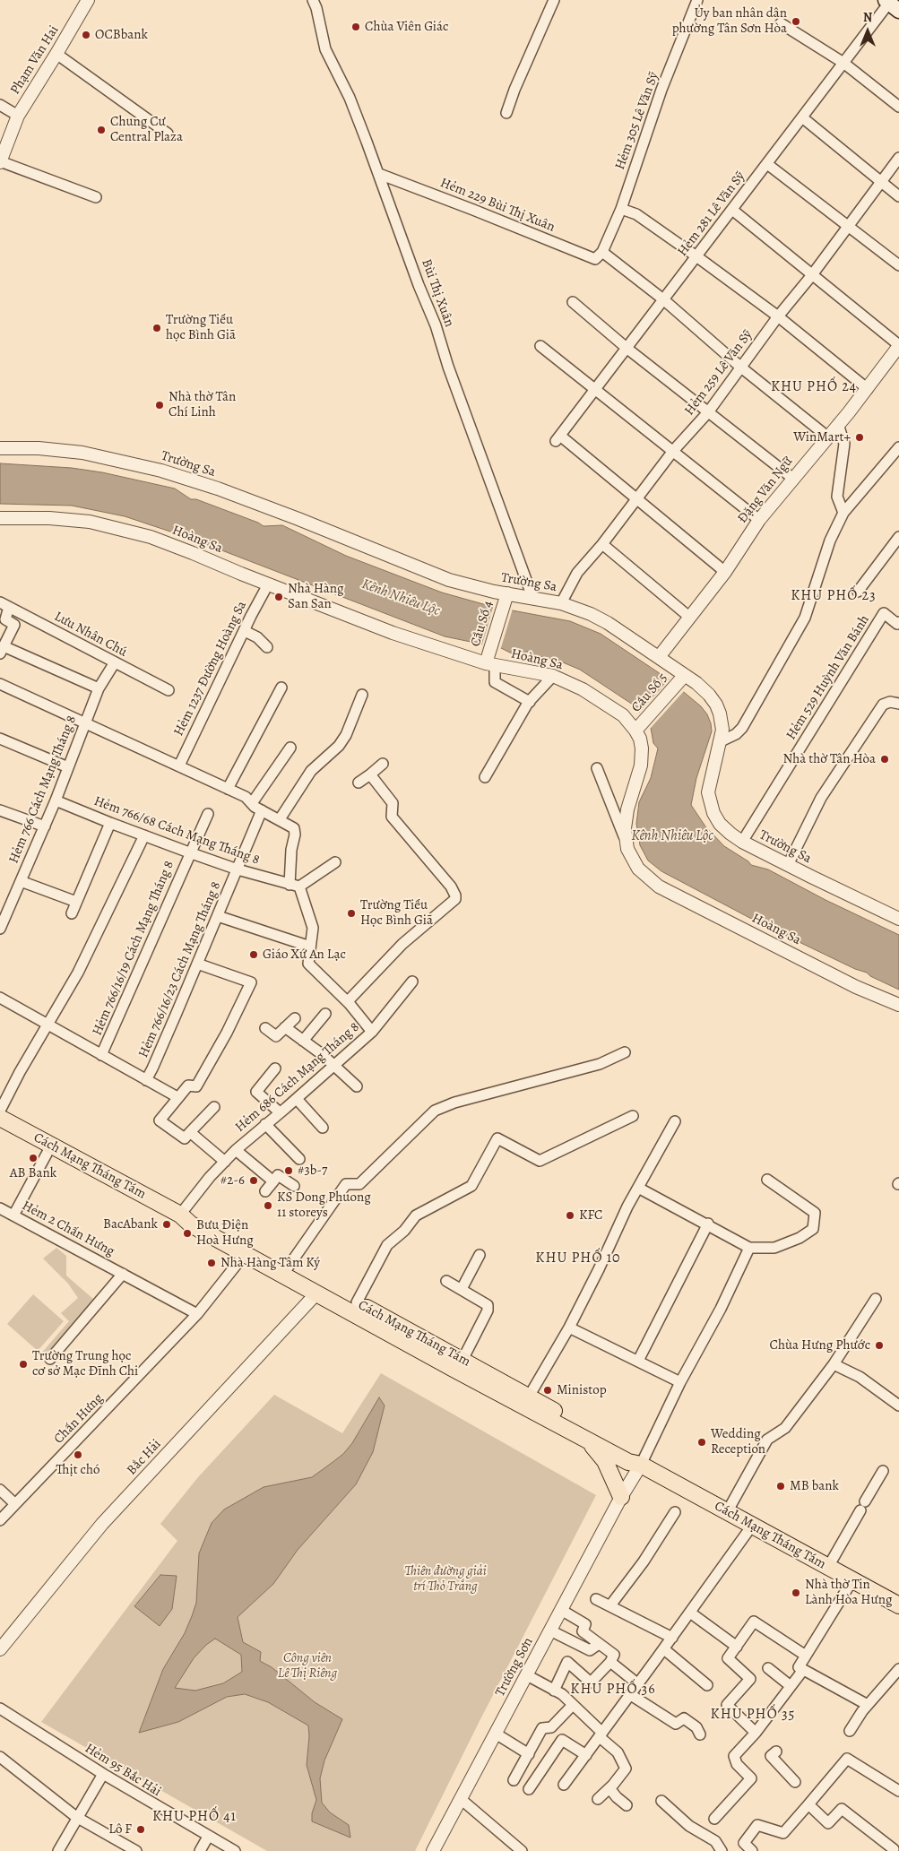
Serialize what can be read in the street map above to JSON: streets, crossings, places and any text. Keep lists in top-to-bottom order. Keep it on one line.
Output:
{"streets":{"main road":["Cách Mạng Tháng Tám"],"street":["Phạm Văn Hai","Hẻm 305 Lê Văn Sỹ","Hẻm 229 Bùi Thị Xuân","Hẻm 281 Lê Văn Sỹ","Bùi Thị Xuân","Hẻm 259 Lê Văn Sỹ","Trường Sa","Đặng Văn Ngữ","Hoàng Sa","Cầu Số 4","Lưu Nhân Chú","Hẻm 1237 Đường Hoàng Sa","Hẻm 529 Huỳnh Văn Bánh","Cầu Số 5","Hẻm 766 Cách Mạng Tháng 8","Hẻm 766/68 Cách Mạng Tháng 8","Hẻm 766/16/19 Cách Mạng Tháng 8","Hẻm 766/16/23 Cách Mạng Tháng 8","Hẻm 686 Cách Mạng Tháng 8","Hẻm 2 Chấn Hưng","Chấn Hưng","Bắc Hải","Trường Sơn","Hẻm 95 Bắc Hải"]},"crossings":[["Hẻm 305 Lê Văn Sỹ","Hẻm 229 Bùi Thị Xuân"],["Hẻm 229 Bùi Thị Xuân","Bùi Thị Xuân"],["Hẻm 281 Lê Văn Sỹ","Hẻm 259 Lê Văn Sỹ"],["Bùi Thị Xuân","Trường Sa"],["Hẻm 259 Lê Văn Sỹ","Trường Sa"],["Trường Sa","Đặng Văn Ngữ"],["Trường Sa","Cầu Số 4"],["Trường Sa","Hẻm 529 Huỳnh Văn Bánh"],["Trường Sa","Cầu Số 5"],["Hoàng Sa","Cầu Số 4"],["Hoàng Sa","Hẻm 1237 Đường Hoàng Sa"],["Hoàng Sa","Cầu Số 5"],["Lưu Nhân Chú","Hẻm 766 Cách Mạng Tháng 8"],["Hẻm 766 Cách Mạng Tháng 8","Hẻm 766/68 Cách Mạng Tháng 8"],["Hẻm 766/68 Cách Mạng Tháng 8","Hẻm 766/16/19 Cách Mạng Tháng 8"],["Hẻm 766/68 Cách Mạng Tháng 8","Hẻm 766/16/23 Cách Mạng Tháng 8"],["Hẻm 766/68 Cách Mạng Tháng 8","Hẻm 686 Cách Mạng Tháng 8"],["Hẻm 686 Cách Mạng Tháng 8","Cách Mạng Tháng Tám"],["Cách Mạng Tháng Tám","Chấn Hưng"],["Cách Mạng Tháng Tám","Bắc Hải"],["Cách Mạng Tháng Tám","Trường Sơn"],["Hẻm 2 Chấn Hưng","Chấn Hưng"]],"districts":["KHU PHỐ 24","KHU PHỐ 23","KHU PHỐ 10","KHU PHỐ 36","KHU PHỐ 35","KHU PHỐ 41"],"water":["Kênh Nhiêu Lộc"],"parks":["Thiên đường giải trí Thỏ Trắng","Công viên Lê Thị Riêng"],"places":["Ủy ban nhân dân phường Tân Sơn Hòa","Chùa Viên Giác","OCBbank","Chung Cư Central Plaza","Trường Tiểu học Bình Giã","Nhà thờ Tân Chí Linh","WinMart+","Nhà Hàng San San","Nhà thờ Tân Hòa","Trường Tiểu Học Bình Giã","Giáo Xứ An Lạc","AB Bank","#3b-7","#2-6","KS Dong Phuong 11 storeys","KFC","BacAbank","Bưu Điện Hoà Hưng","Nhà Hàng Tâm Ký","Chùa Hưng Phước","Trường Trung học cơ sở Mạc Đĩnh Chi","Ministop","Wedding Reception","Thịt chó","MB bank","Nhà thờ Tin Lành Hòa Hưng","Lô F"],"north":"top"}
